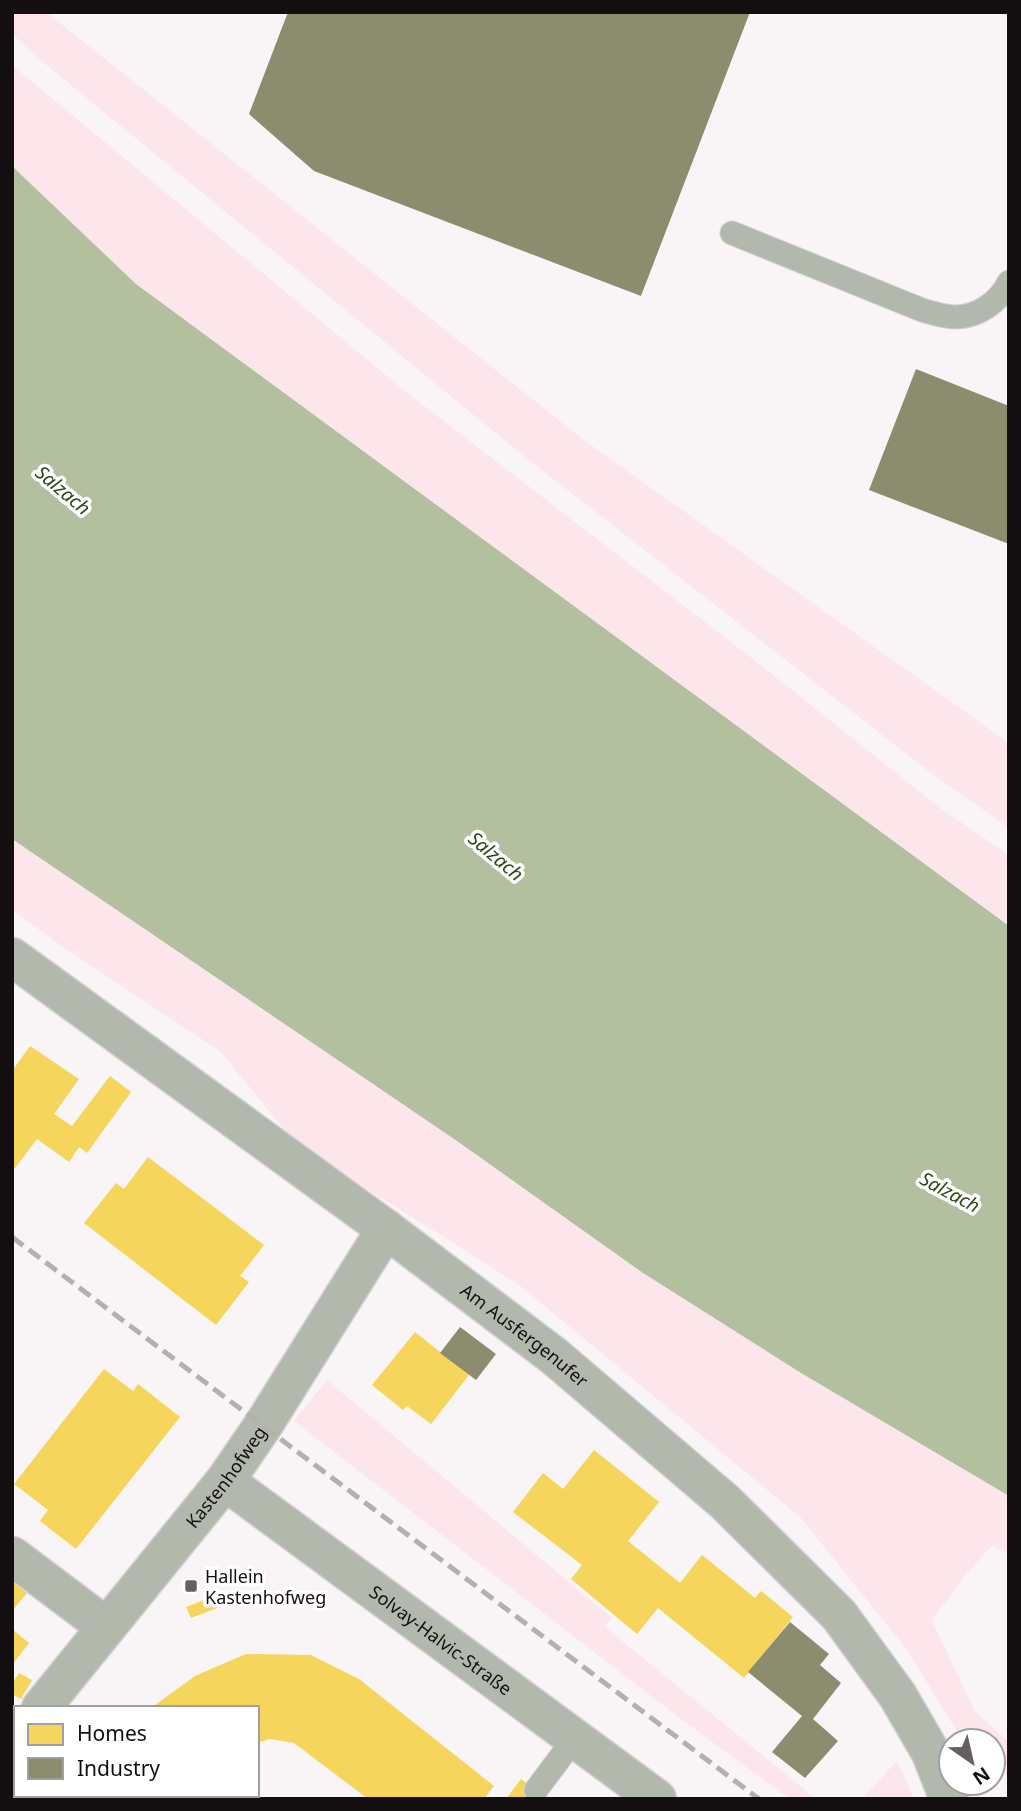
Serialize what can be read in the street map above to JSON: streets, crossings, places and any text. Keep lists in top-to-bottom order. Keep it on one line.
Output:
{"streets":{"street":["Am Ausfergenufer","Kastenhofweg","Solvay-Halvic-Straße"]},"crossings":[["Am Ausfergenufer","Kastenhofweg"],["Kastenhofweg","Solvay-Halvic-Straße"]],"water":["Salzach"],"places":{"transit":["Hallein Kastenhofweg"]},"legend":["Homes","Industry"],"north":"bottom right"}
